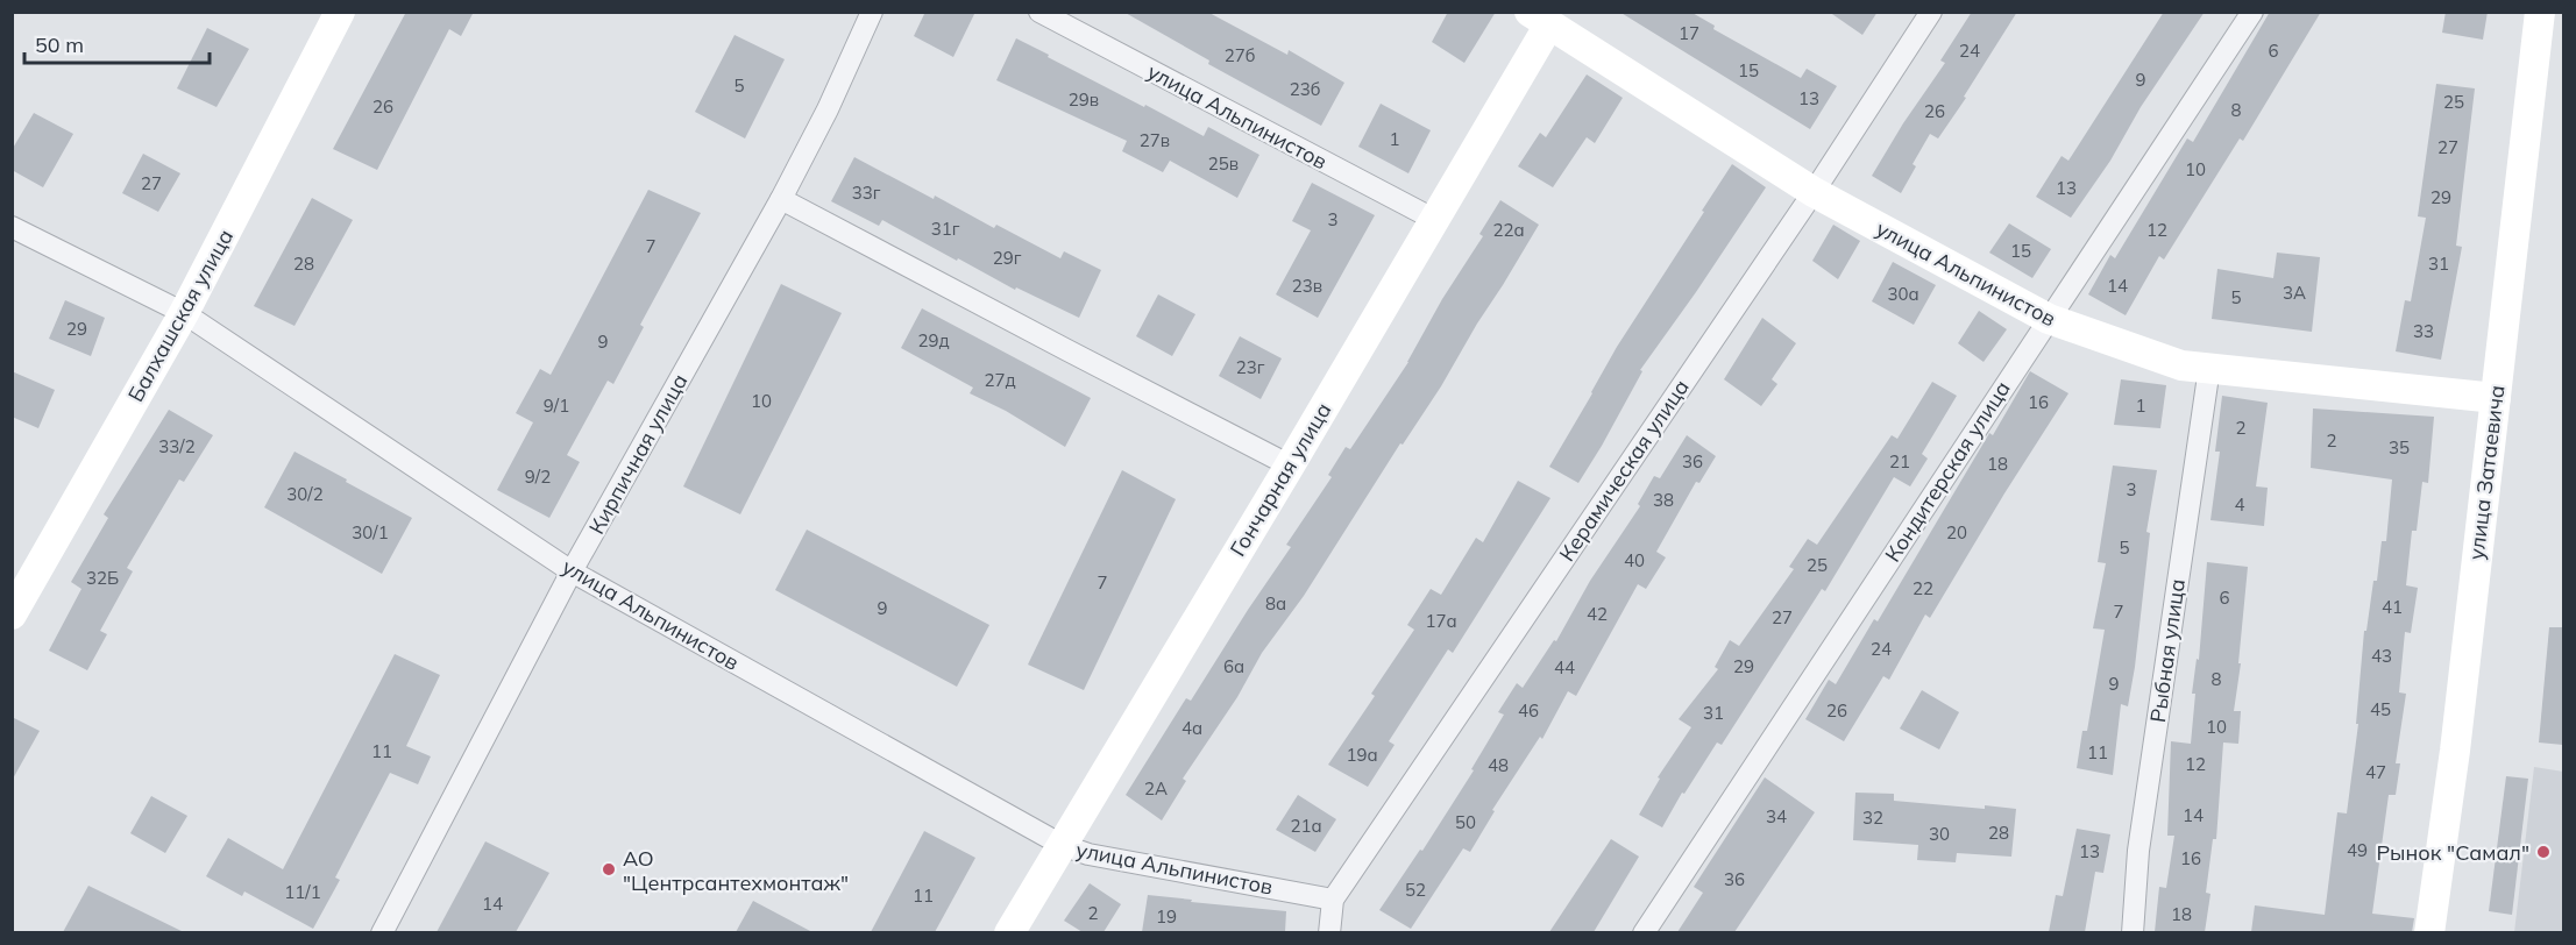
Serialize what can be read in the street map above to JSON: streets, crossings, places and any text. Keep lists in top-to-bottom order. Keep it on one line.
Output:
{"streets":{"street":["улица Альпинистов","Балхашская улица","Кирпичная улица","Керамическая улица","Кондитерская улица","улица Затаевича","Гончарная улица","Рыбная улица"]},"crossings":[["улица Альпинистов","Балхашская улица"],["улица Альпинистов","Кирпичная улица"],["улица Альпинистов","Керамическая улица"],["улица Альпинистов","Кондитерская улица"],["улица Альпинистов","улица Затаевича"],["улица Альпинистов","Гончарная улица"],["улица Альпинистов","Рыбная улица"]],"places":["Рынок \"Самал\"","АО \"Центрсантехмонтаж\""],"house_numbers":["17","24","6","27б","15","9","5","23б","13","29в","25","26","8","26","1","27в","27","25в","10","27","13","33г","29","3","31г","22а","12","7","15","29г","28","31","23в","14","3А","30а","5","29","33","29д","9","23г","27д","10","16","9/1","1","2","2","33/2","35","36","21","18","9/2","3","30/2","38","4","30/1","20","5","40","25","32Б","7","22","6","8а","41","9","7","42","27","17а","24","43","6а","29","44","8","9","45","46","26","31","10","4а","11","11","19а","12","48","47","2А","14","34","32","50","21а","28","30","49","13","16","36","52","11/1","11","14","2","18","19"],"scale_bar":"50 m"}
